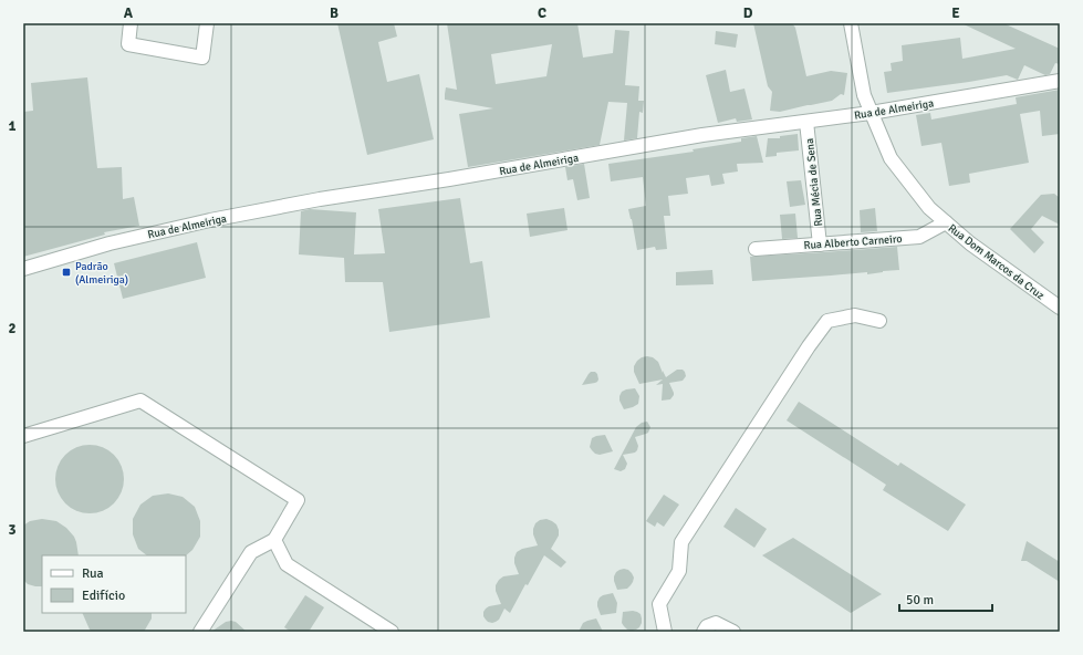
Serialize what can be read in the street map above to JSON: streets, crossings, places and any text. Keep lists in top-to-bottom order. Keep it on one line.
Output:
{"streets":{"street":["Rua de Almeiriga","Rua Mécia de Sena","Rua Alberto Carneiro","Rua Dom Marcos da Cruz"]},"crossings":[["Rua de Almeiriga","Rua Mécia de Sena"],["Rua de Almeiriga","Rua Dom Marcos da Cruz"],["Rua Mécia de Sena","Rua Alberto Carneiro"],["Rua Alberto Carneiro","Rua Dom Marcos da Cruz"]],"places":{"transit":["Padrão (Almeiriga)"]},"legend":["Rua","Edifício"],"scale_bar":"50 m","grid":{"columns":["A","B","C","D","E"],"rows":["1","2","3"]}}
